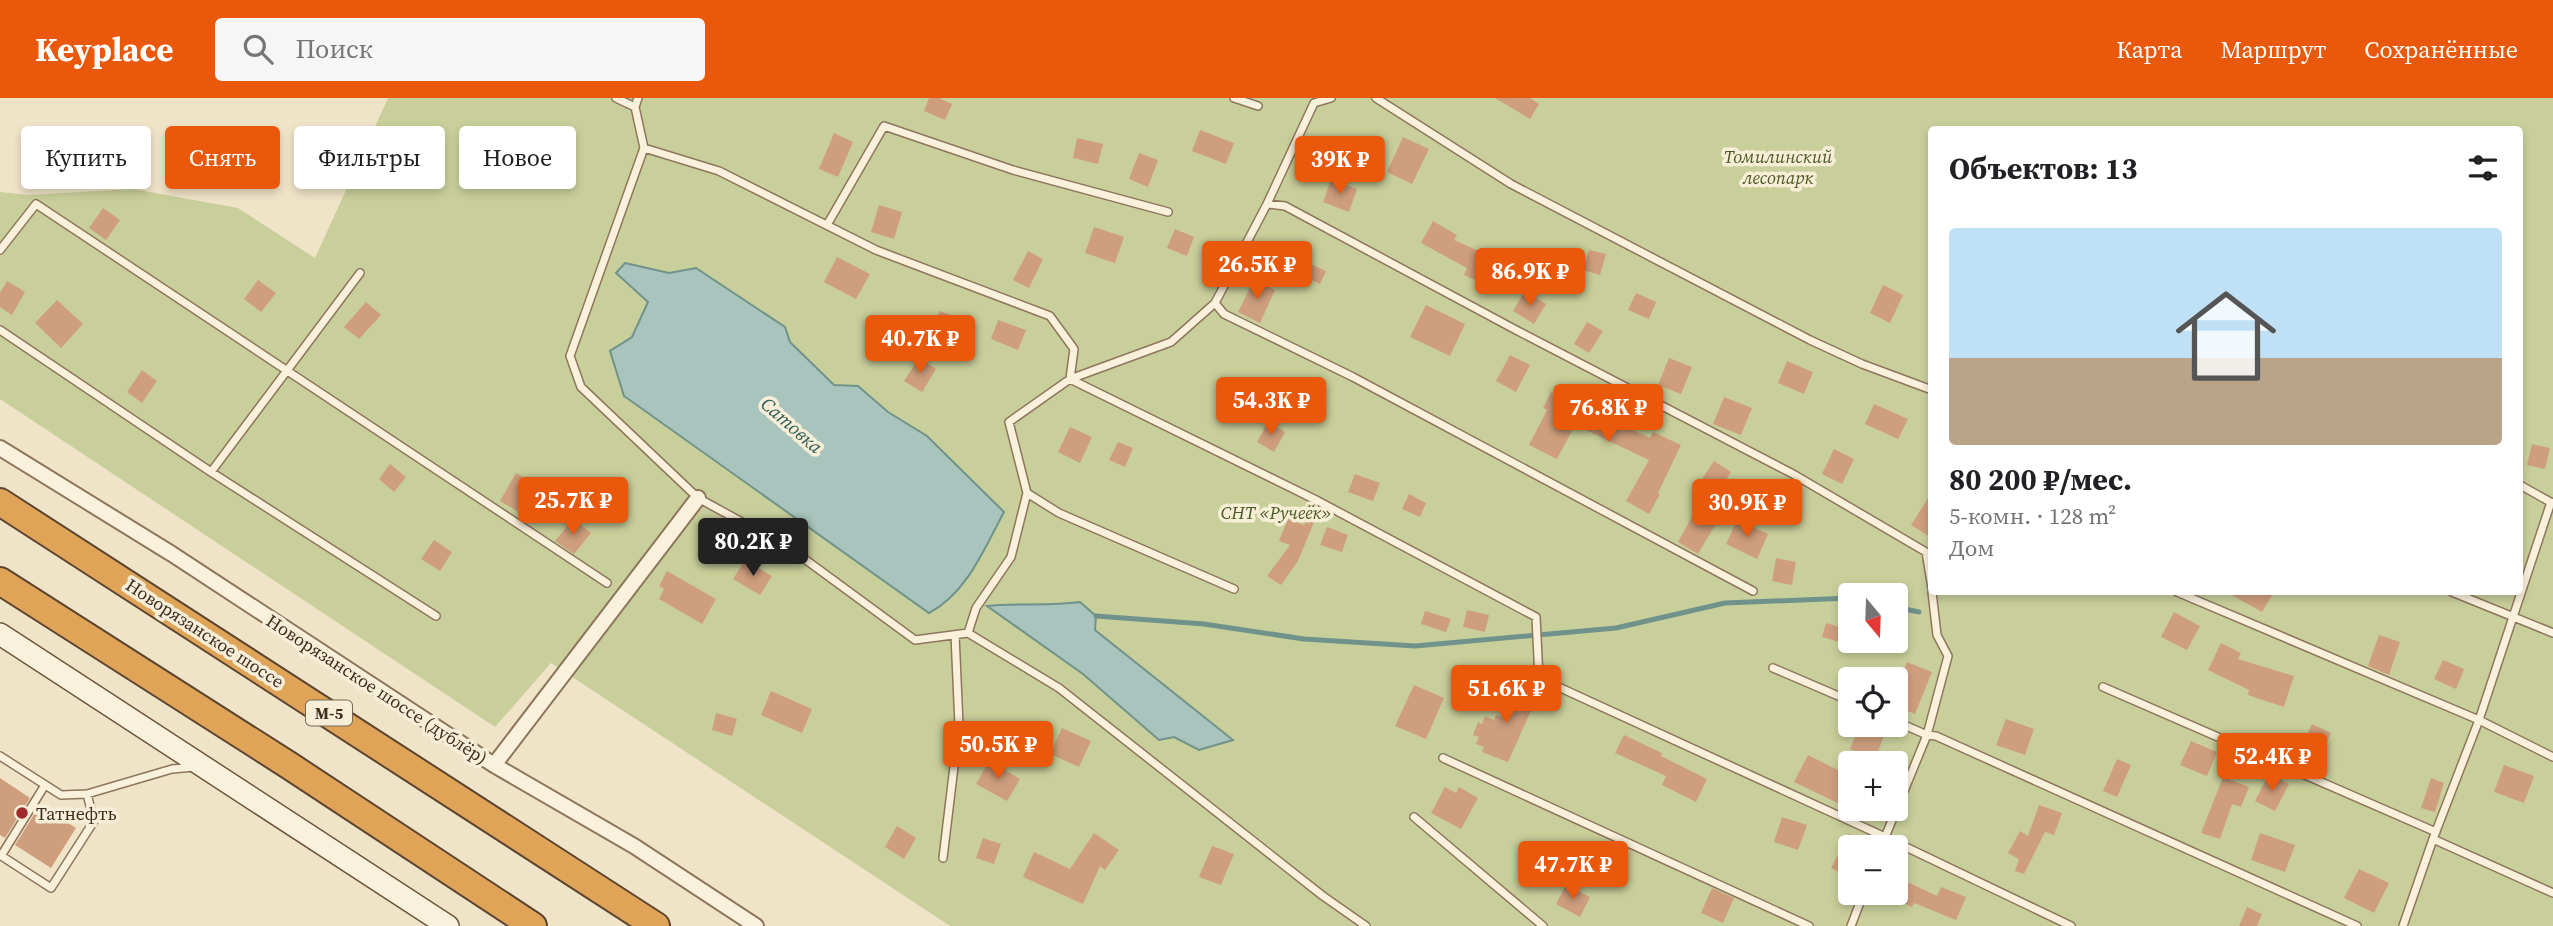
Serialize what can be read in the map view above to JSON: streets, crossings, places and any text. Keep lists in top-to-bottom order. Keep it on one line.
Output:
{"streets":{"highway":["Новорязанское шоссе","М-5"],"street":["Новорязанское шоссе (дублёр)"]},"water":["Сатовка"],"parks":["Томилинский лесопарк","СНТ «Ручеёк»"],"places":["Татнефть"],"north":"bottom","page":{"header":"Keyplace","search":"Поиск","nav":["Карта","Маршрут","Сохранённые"],"chip":["Купить","Снять","Фильтры","Новое"],"heading":"Объектов: 13","price":["39K ₽","26.5K ₽","86.9K ₽","40.7K ₽","54.3K ₽","76.8K ₽","25.7K ₽","30.9K ₽","80.2K ₽","51.6K ₽","50.5K ₽","52.4K ₽","47.7K ₽"],"list":[{"name":"80 200 ₽/мес.","note":"5-комн. · 128 m² · Дом"}],"map_buttons":["+","−"]}}
